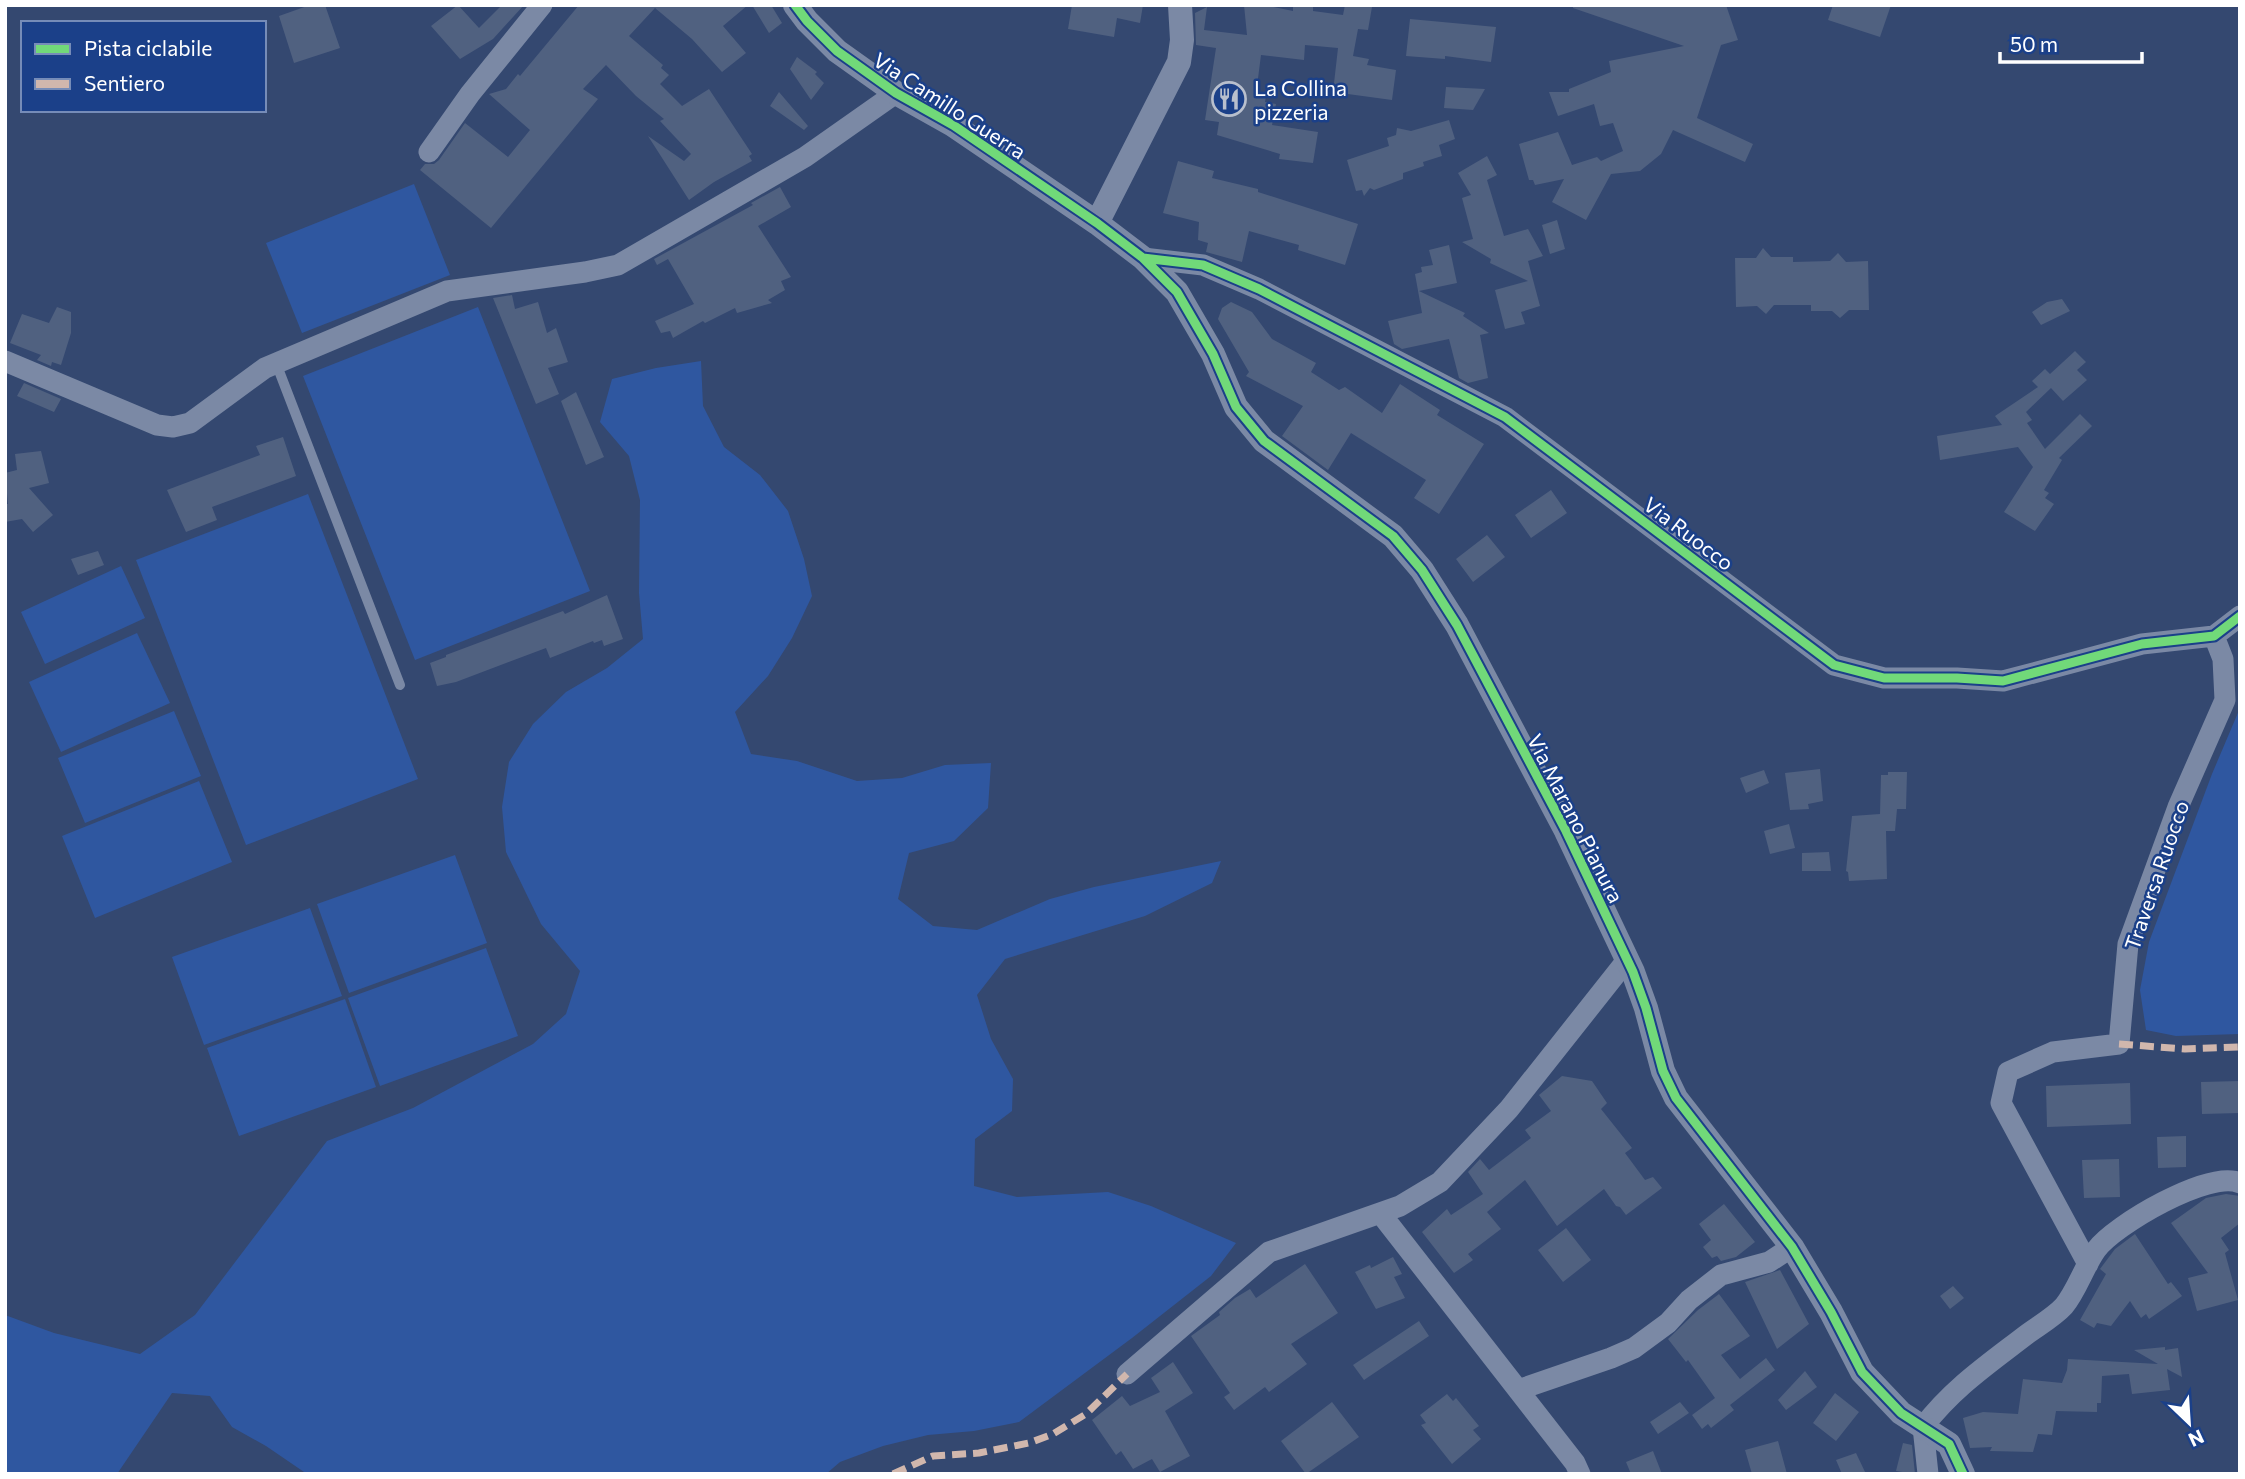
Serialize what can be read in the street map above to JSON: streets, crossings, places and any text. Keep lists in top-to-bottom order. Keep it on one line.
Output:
{"streets":{"street":["Via Camillo Guerra","Via Ruocco","Via Marano Pianura","Traversa Ruocco"]},"crossings":[["Via Camillo Guerra","Via Marano Pianura"],["Via Ruocco","Via Marano Pianura"],["Via Ruocco","Traversa Ruocco"]],"places":{"restaurant":["La Collina pizzeria"]},"legend":["Pista ciclabile","Sentiero"],"scale_bar":"50 m","north":"bottom right"}
